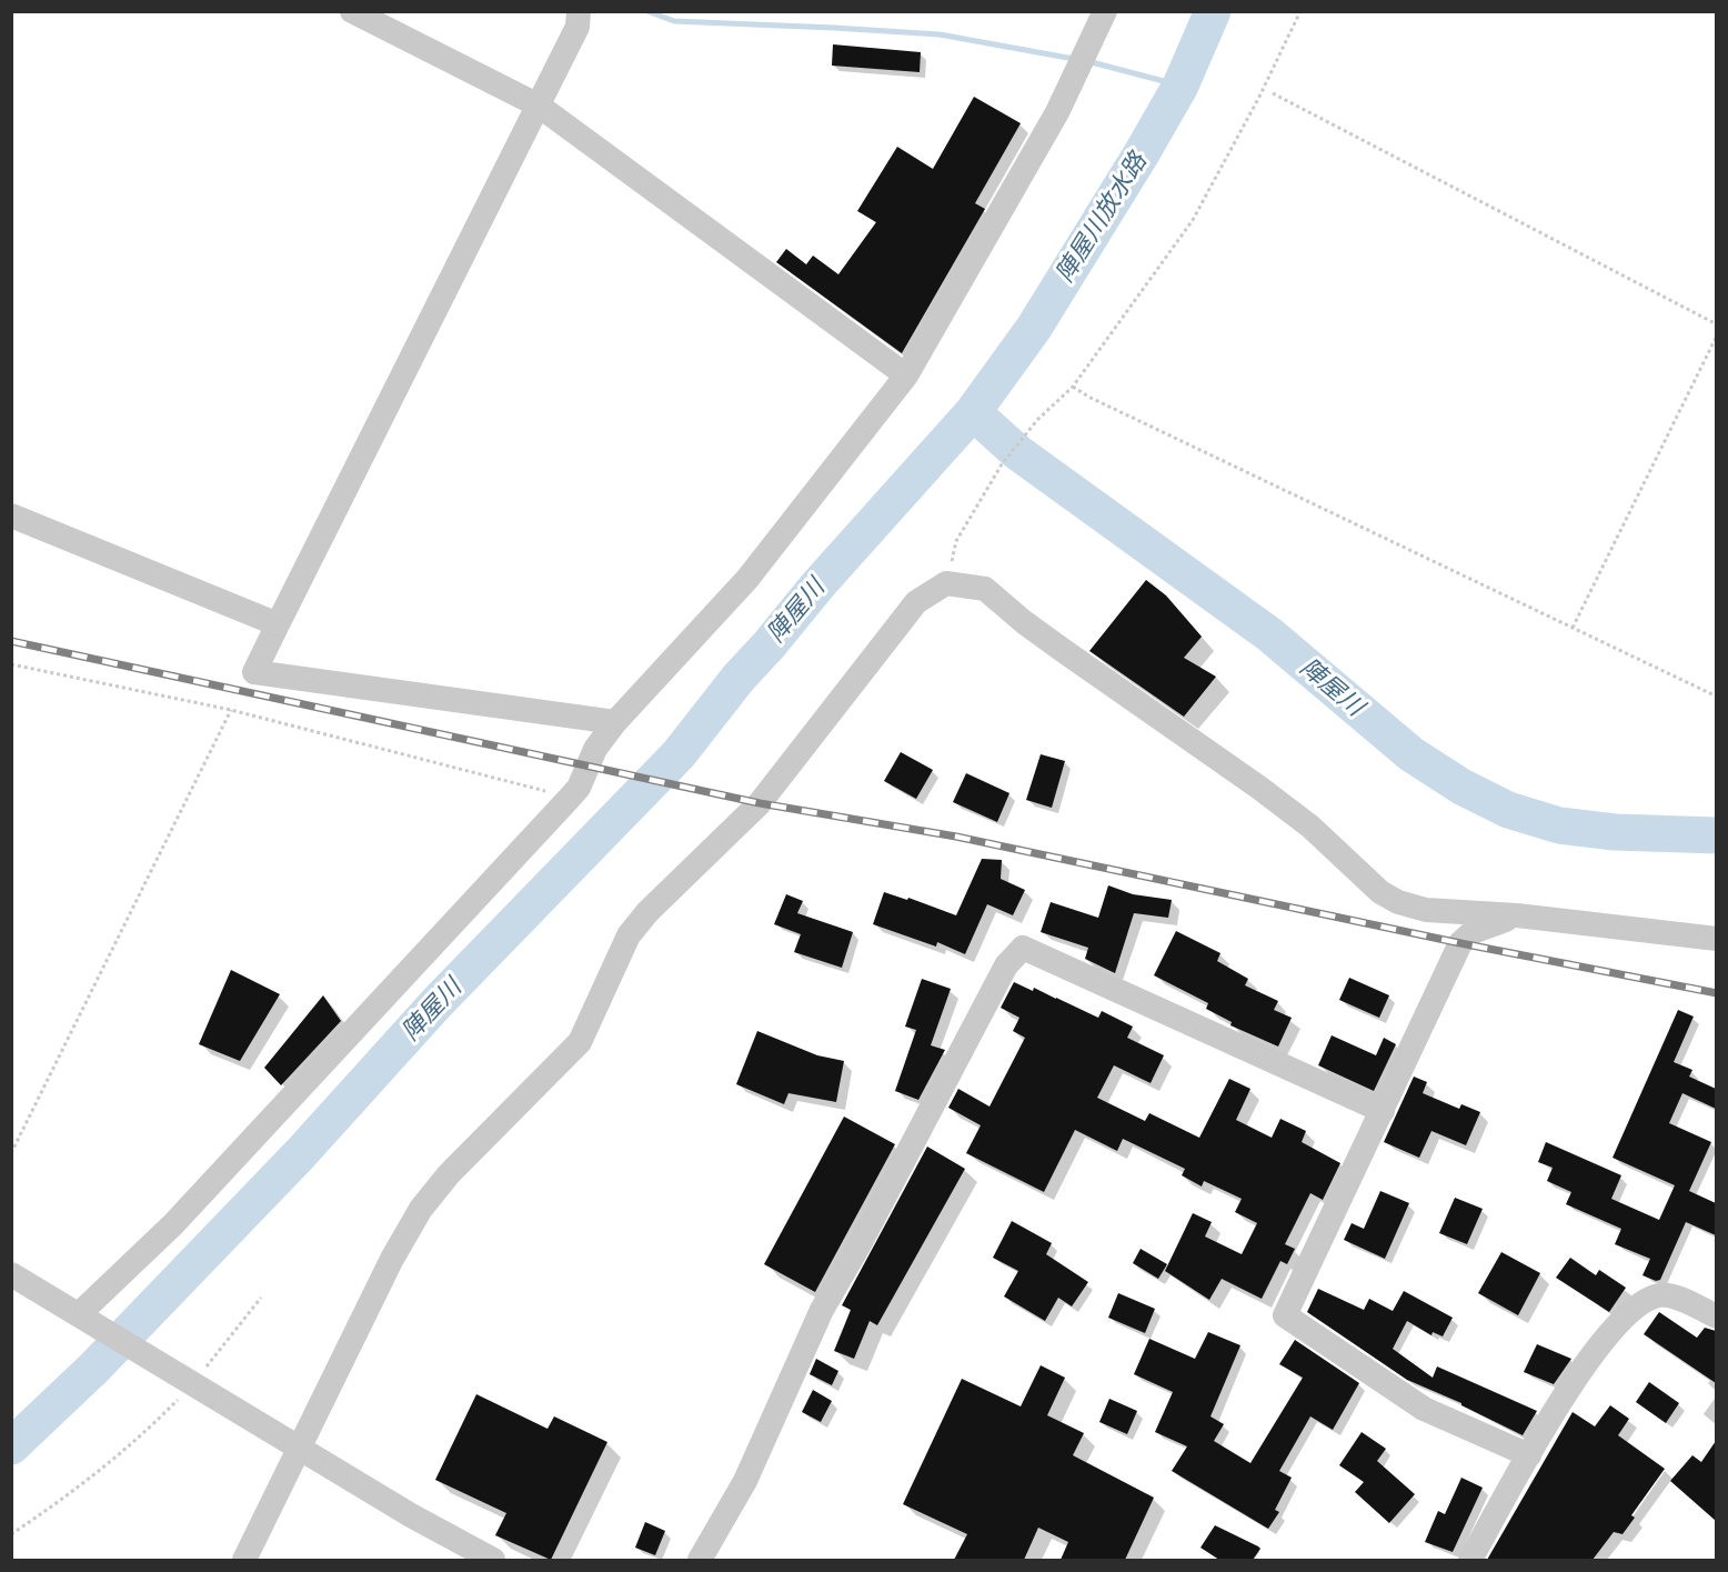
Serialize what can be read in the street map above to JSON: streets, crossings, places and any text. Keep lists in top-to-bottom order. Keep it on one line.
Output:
{"water":["陣屋川放水路","陣屋川"]}
